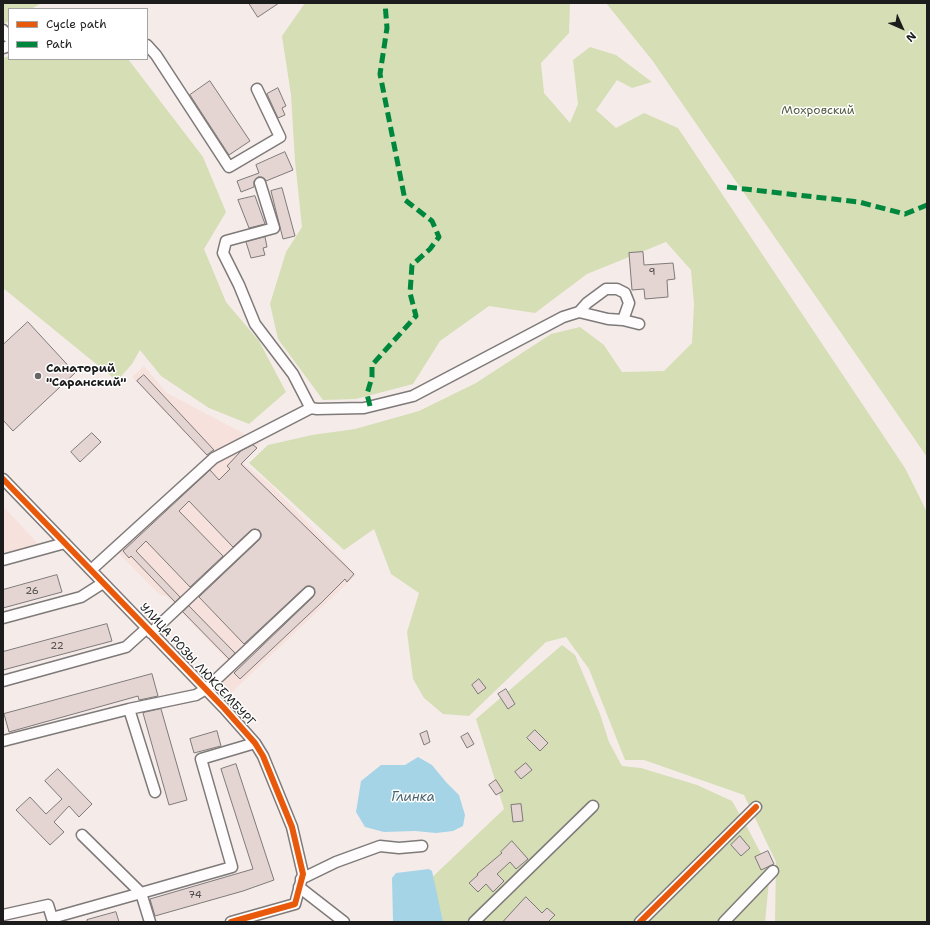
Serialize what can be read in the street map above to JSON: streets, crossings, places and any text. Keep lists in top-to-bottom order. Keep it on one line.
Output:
{"streets":{"street":["УЛИЦА РОЗЫ ЛЮКСЕМБУРГ"]},"water":["Глинка"],"parks":["Мохровский"],"places":["Санаторий \"Саранский\""],"house_numbers":["9","26","22","74"],"legend":["Cycle path","Path"],"north":"bottom right"}
